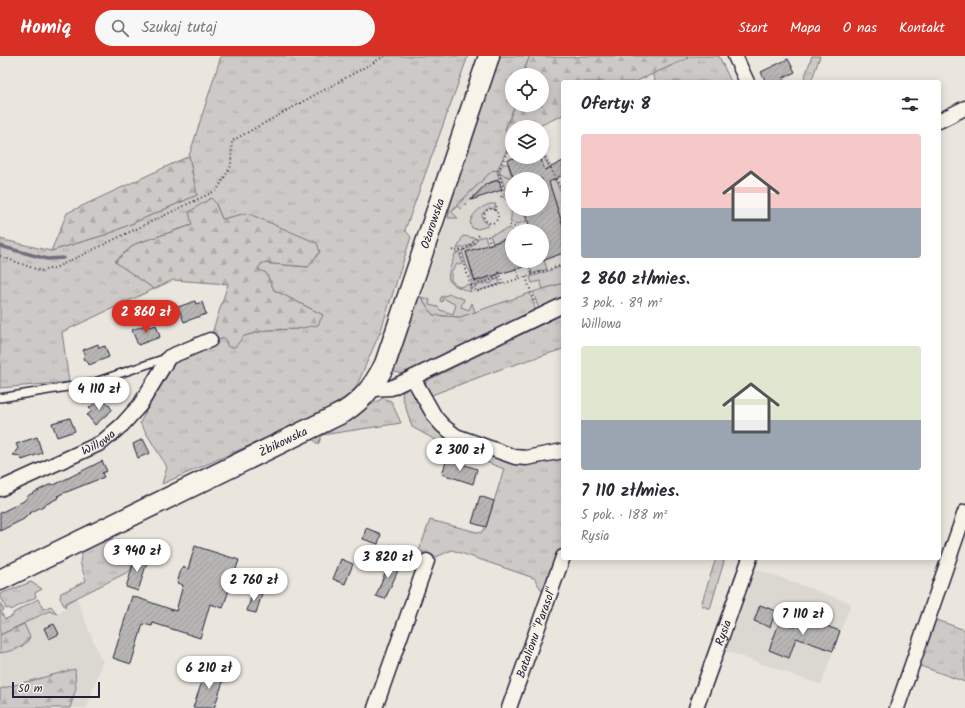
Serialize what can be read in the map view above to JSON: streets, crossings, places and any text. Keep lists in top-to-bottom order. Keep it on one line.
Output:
{"streets":{"main road":["Ożarowska","Żbikowska"],"street":["Willowa","Batalionu \"Parasol\"","Rysia"]},"crossings":[["Ożarowska","Żbikowska"]],"scale_bar":"50 m","page":{"header":"Homiq","search":"Szukaj tutaj","nav":["Start","Mapa","O nas","Kontakt"],"map_buttons":["+","−"],"heading":"Oferty: 8","list":[{"name":"2 860 zł/mies.","note":"3 pok. · 89 m² · Willowa"},{"name":"7 110 zł/mies.","note":"5 pok. · 188 m² · Rysia"}],"price":["2 860 zł","4 110 zł","2 300 zł","3 940 zł","3 820 zł","2 760 zł","7 110 zł","6 210 zł"],"scale":"50 m"}}
